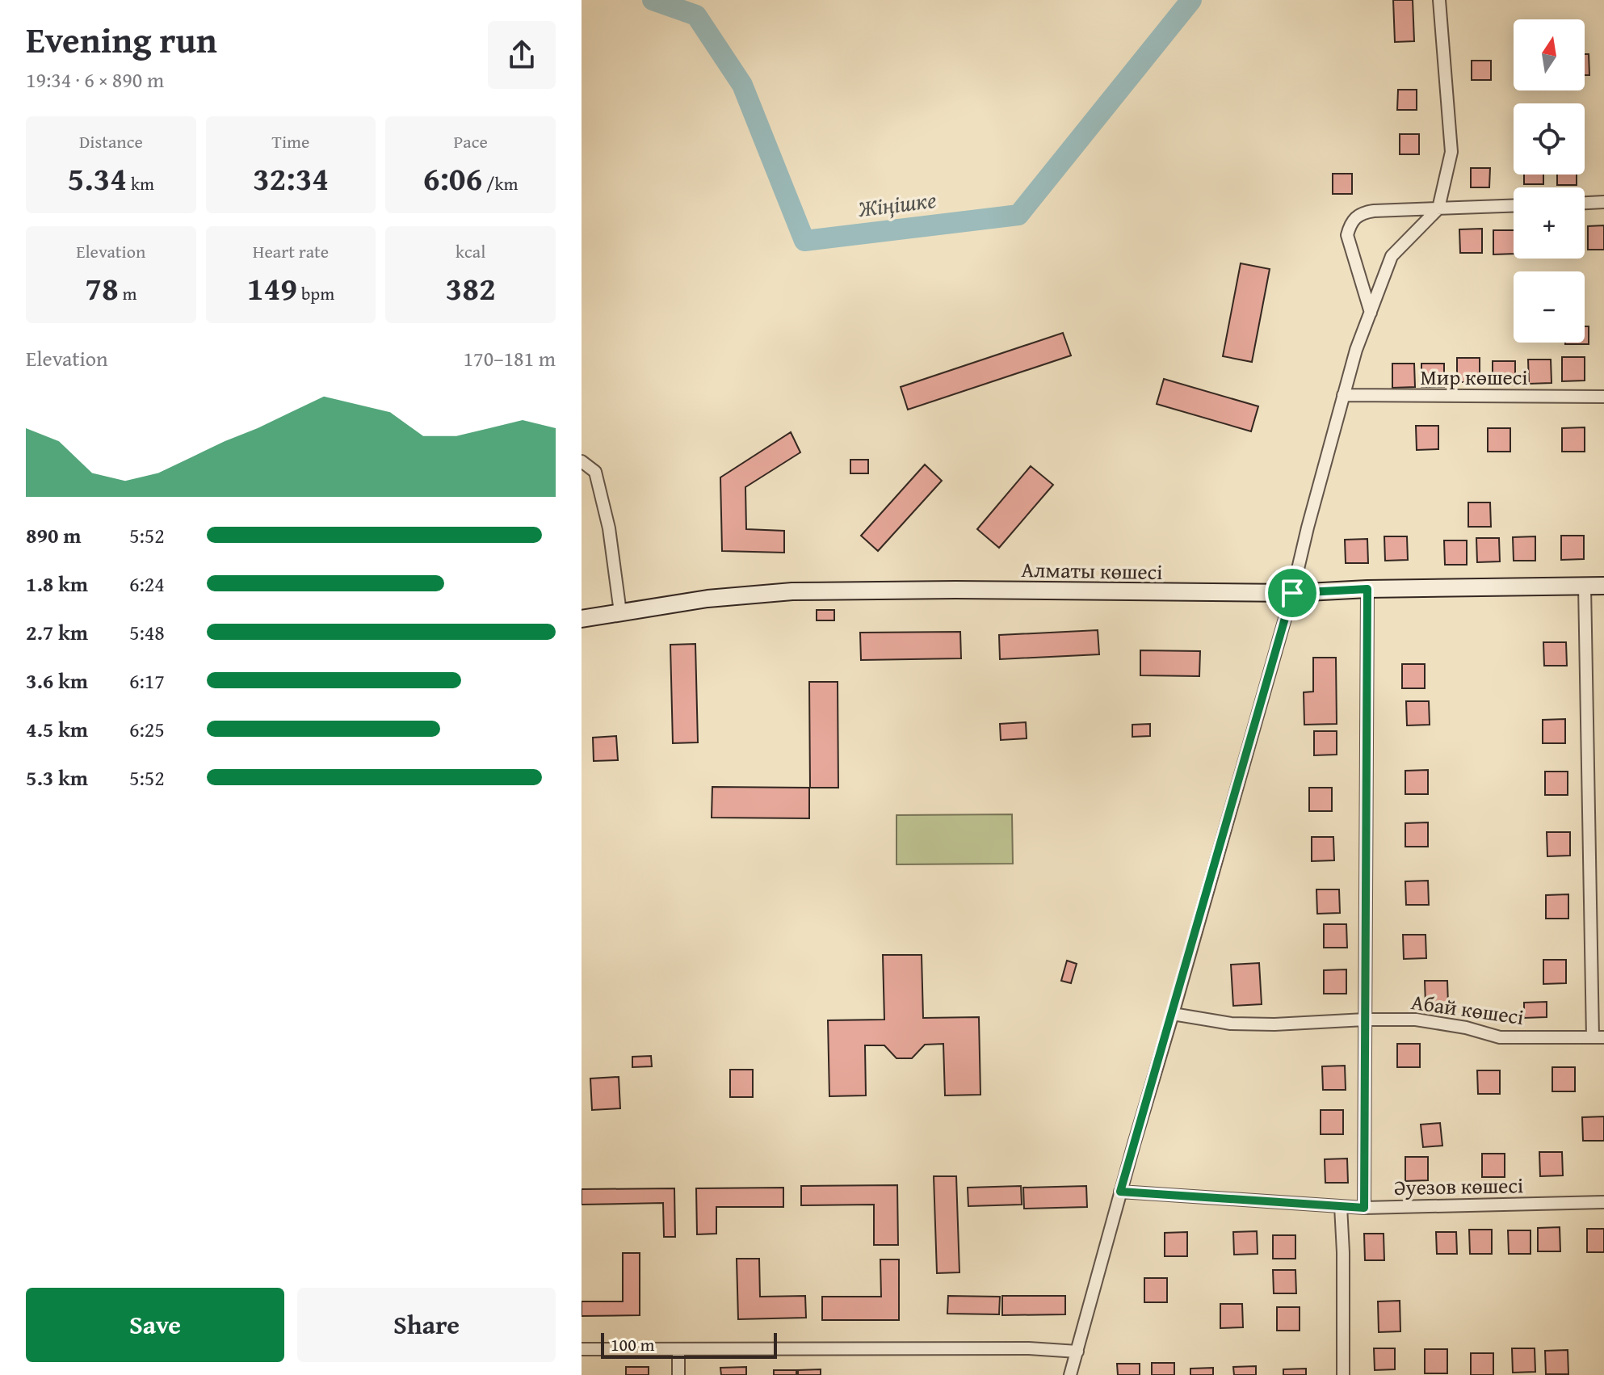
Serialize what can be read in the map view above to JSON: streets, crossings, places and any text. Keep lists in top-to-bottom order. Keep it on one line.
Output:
{"streets":{"street":["Мир көшесі","Алматы көшесі","Абай көшесі","Әуезов көшесі"]},"water":["Жіңішке"],"scale_bar":"100 m","north":"top","page":{"heading":["Evening run","19:34 · 6 × 890 m"],"map_buttons":["+","−"],"stats":[["Distance","5.34 km"],["Time","32:34"],["Pace","6:06 /km"],["Elevation","78 m"],["Heart rate","149 bpm"],["kcal","382"]],"chart":["Elevation","170–181 m"],"list":[{"name":"890 m","note":"5:52"},{"name":"1.8 km","note":"6:24"},{"name":"2.7 km","note":"5:48"},{"name":"3.6 km","note":"6:17"},{"name":"4.5 km","note":"6:25"},{"name":"5.3 km","note":"5:52"}],"buttons":["Save","Share"],"scale":"100 m"}}
